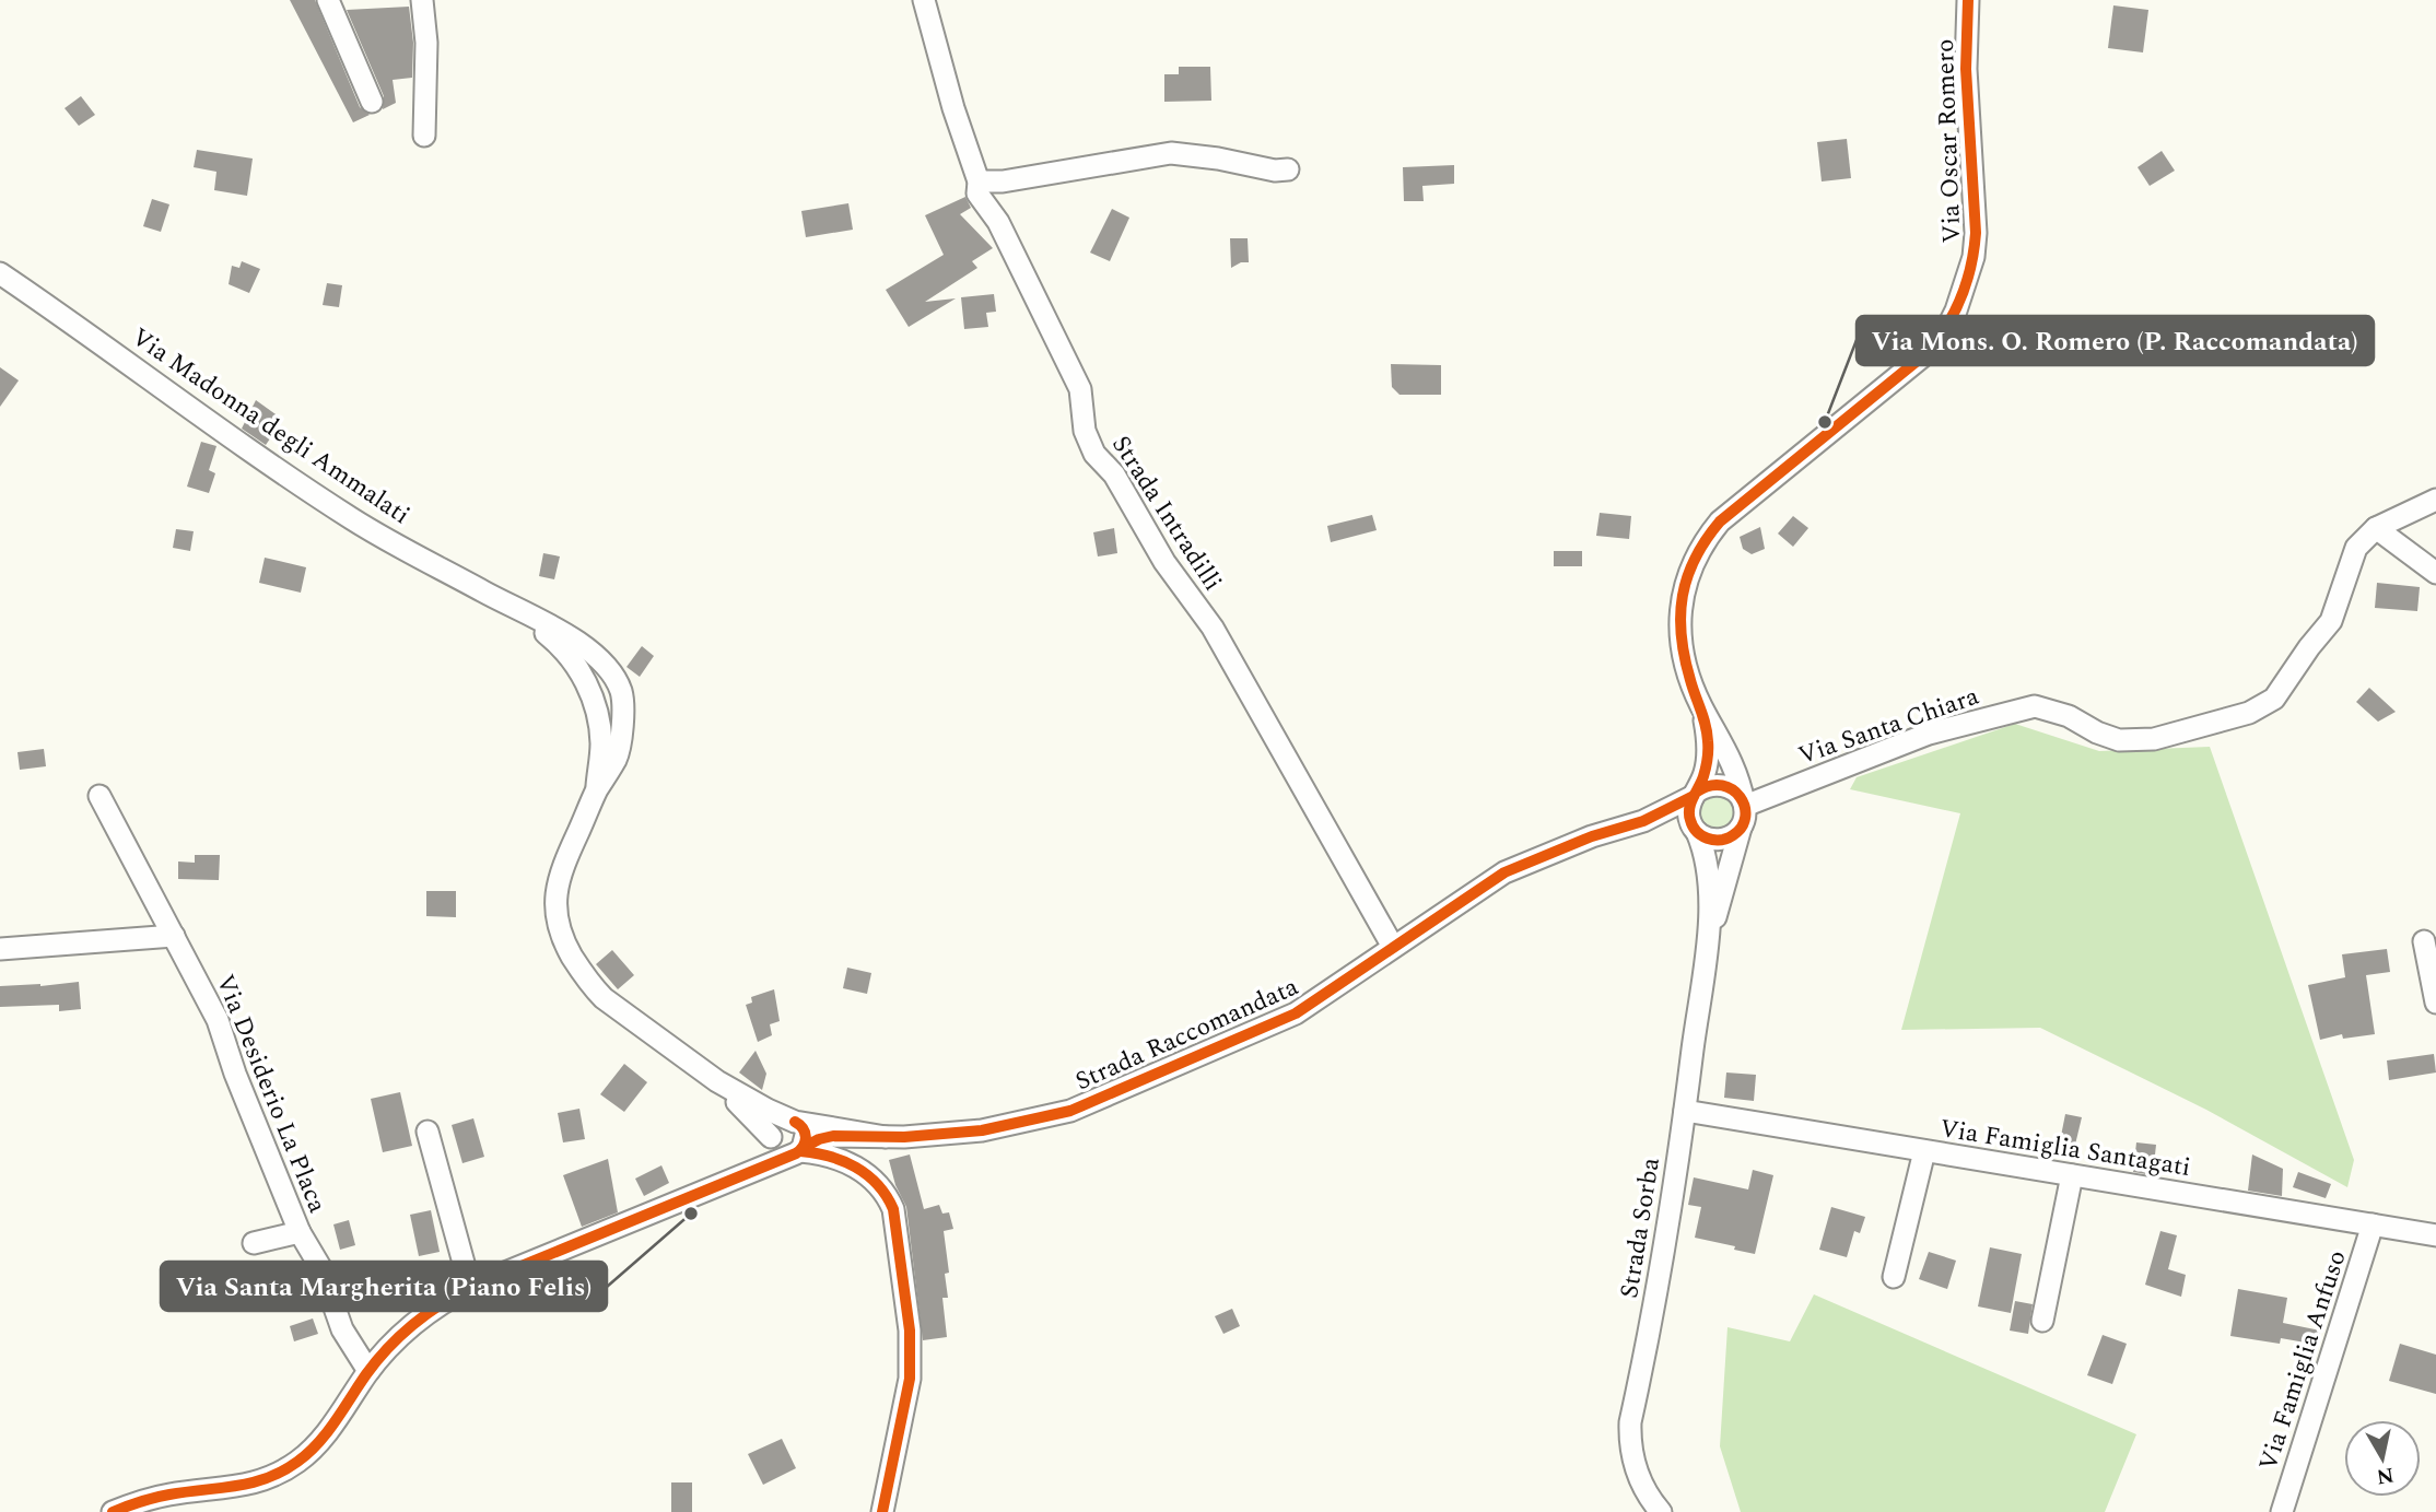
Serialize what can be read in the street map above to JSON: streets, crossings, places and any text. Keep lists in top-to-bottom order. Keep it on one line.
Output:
{"streets":{"street":["Via Oscar Romero","Via Madonna degli Ammalati","Strada Intradilli","Via Santa Chiara","Strada Raccomandata","Via Desiderio La Placa","Via Famiglia Santagati","Strada Sorba","Via Famiglia Anfuso"]},"crossings":[["Strada Intradilli","Strada Raccomandata"],["Via Famiglia Santagati","Strada Sorba"],["Via Famiglia Santagati","Via Famiglia Anfuso"]],"places":["Via Mons. O. Romero (P. Raccomandata)","Via Santa Margherita (Piano Felis)"],"north":"bottom"}
